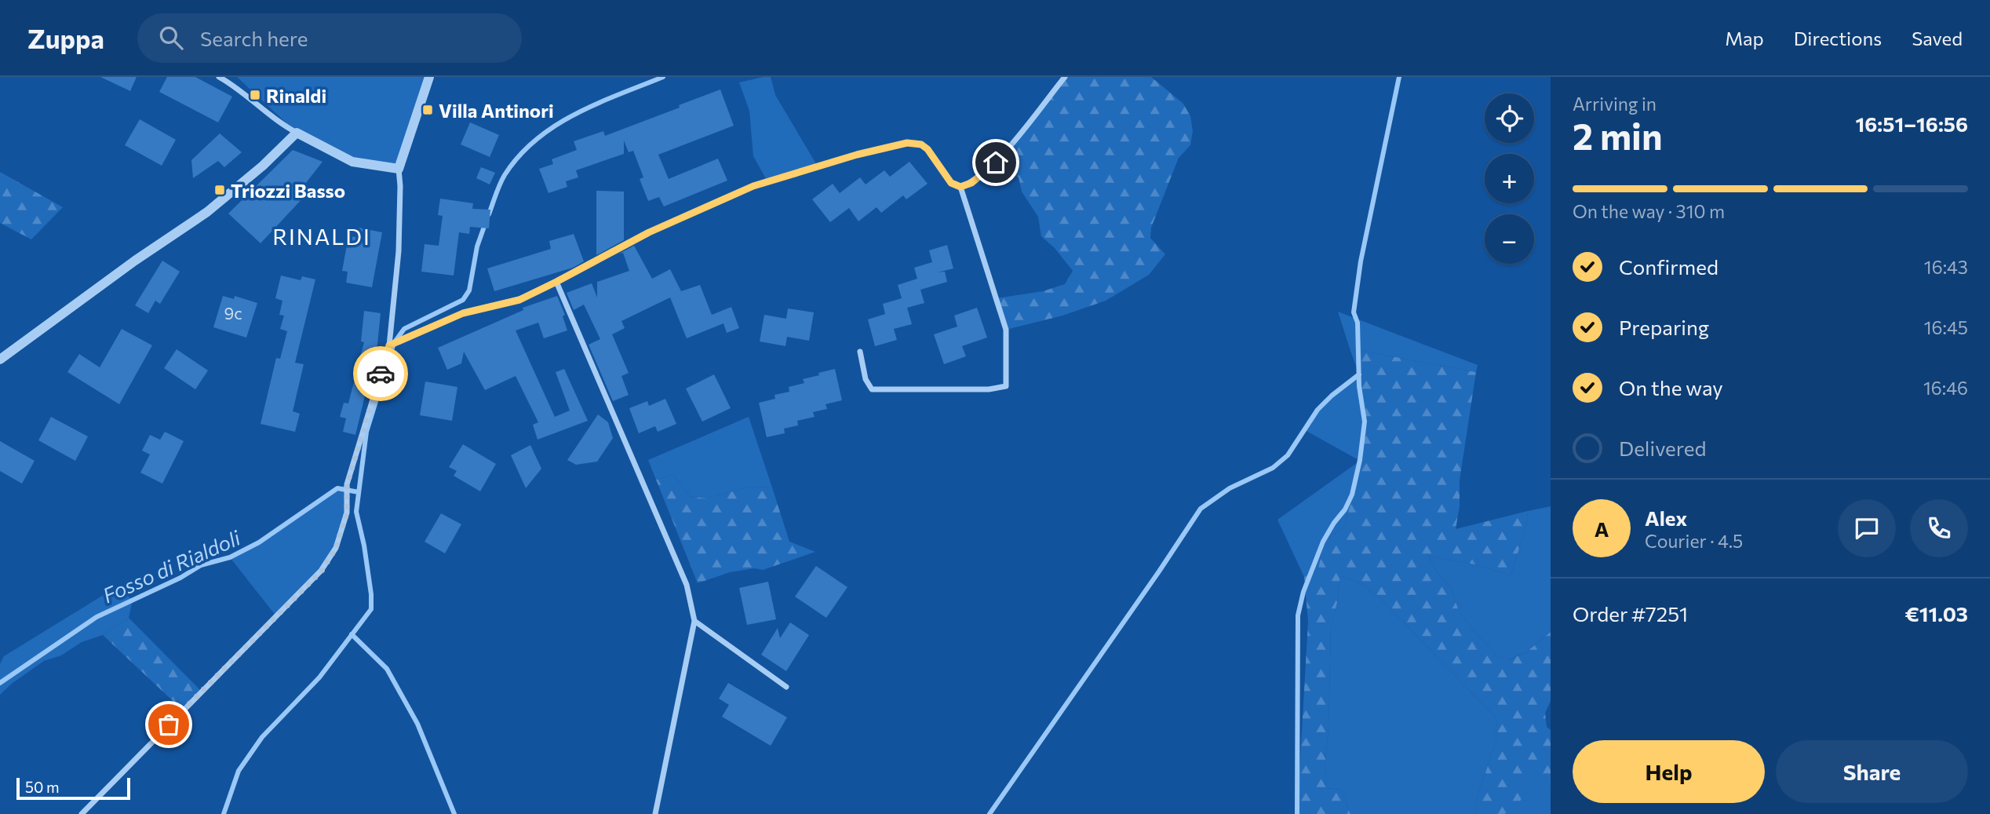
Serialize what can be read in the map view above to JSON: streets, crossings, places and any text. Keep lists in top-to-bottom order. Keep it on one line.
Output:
{"districts":["RINALDI"],"water":["Fosso di Rialdoli"],"places":{"transit":["Rinaldi","Villa Antinori","Triozzi Basso"]},"house_numbers":["9c"],"scale_bar":"50 m","page":{"header":"Zuppa","search":"Search here","nav":["Map","Directions","Saved"],"heading":["2 min","Arriving in","16:51–16:56"],"panel":["Alex","Courier · 4.5","Order #7251","€11.03"],"map_buttons":["+","−"],"bar":"On the way · 310 m","list":[["Confirmed","16:43"],["Preparing","16:45"],["On the way","16:46"],"Delivered"],"round":"A","buttons":["Help","Share"],"scale":"50 m"}}
